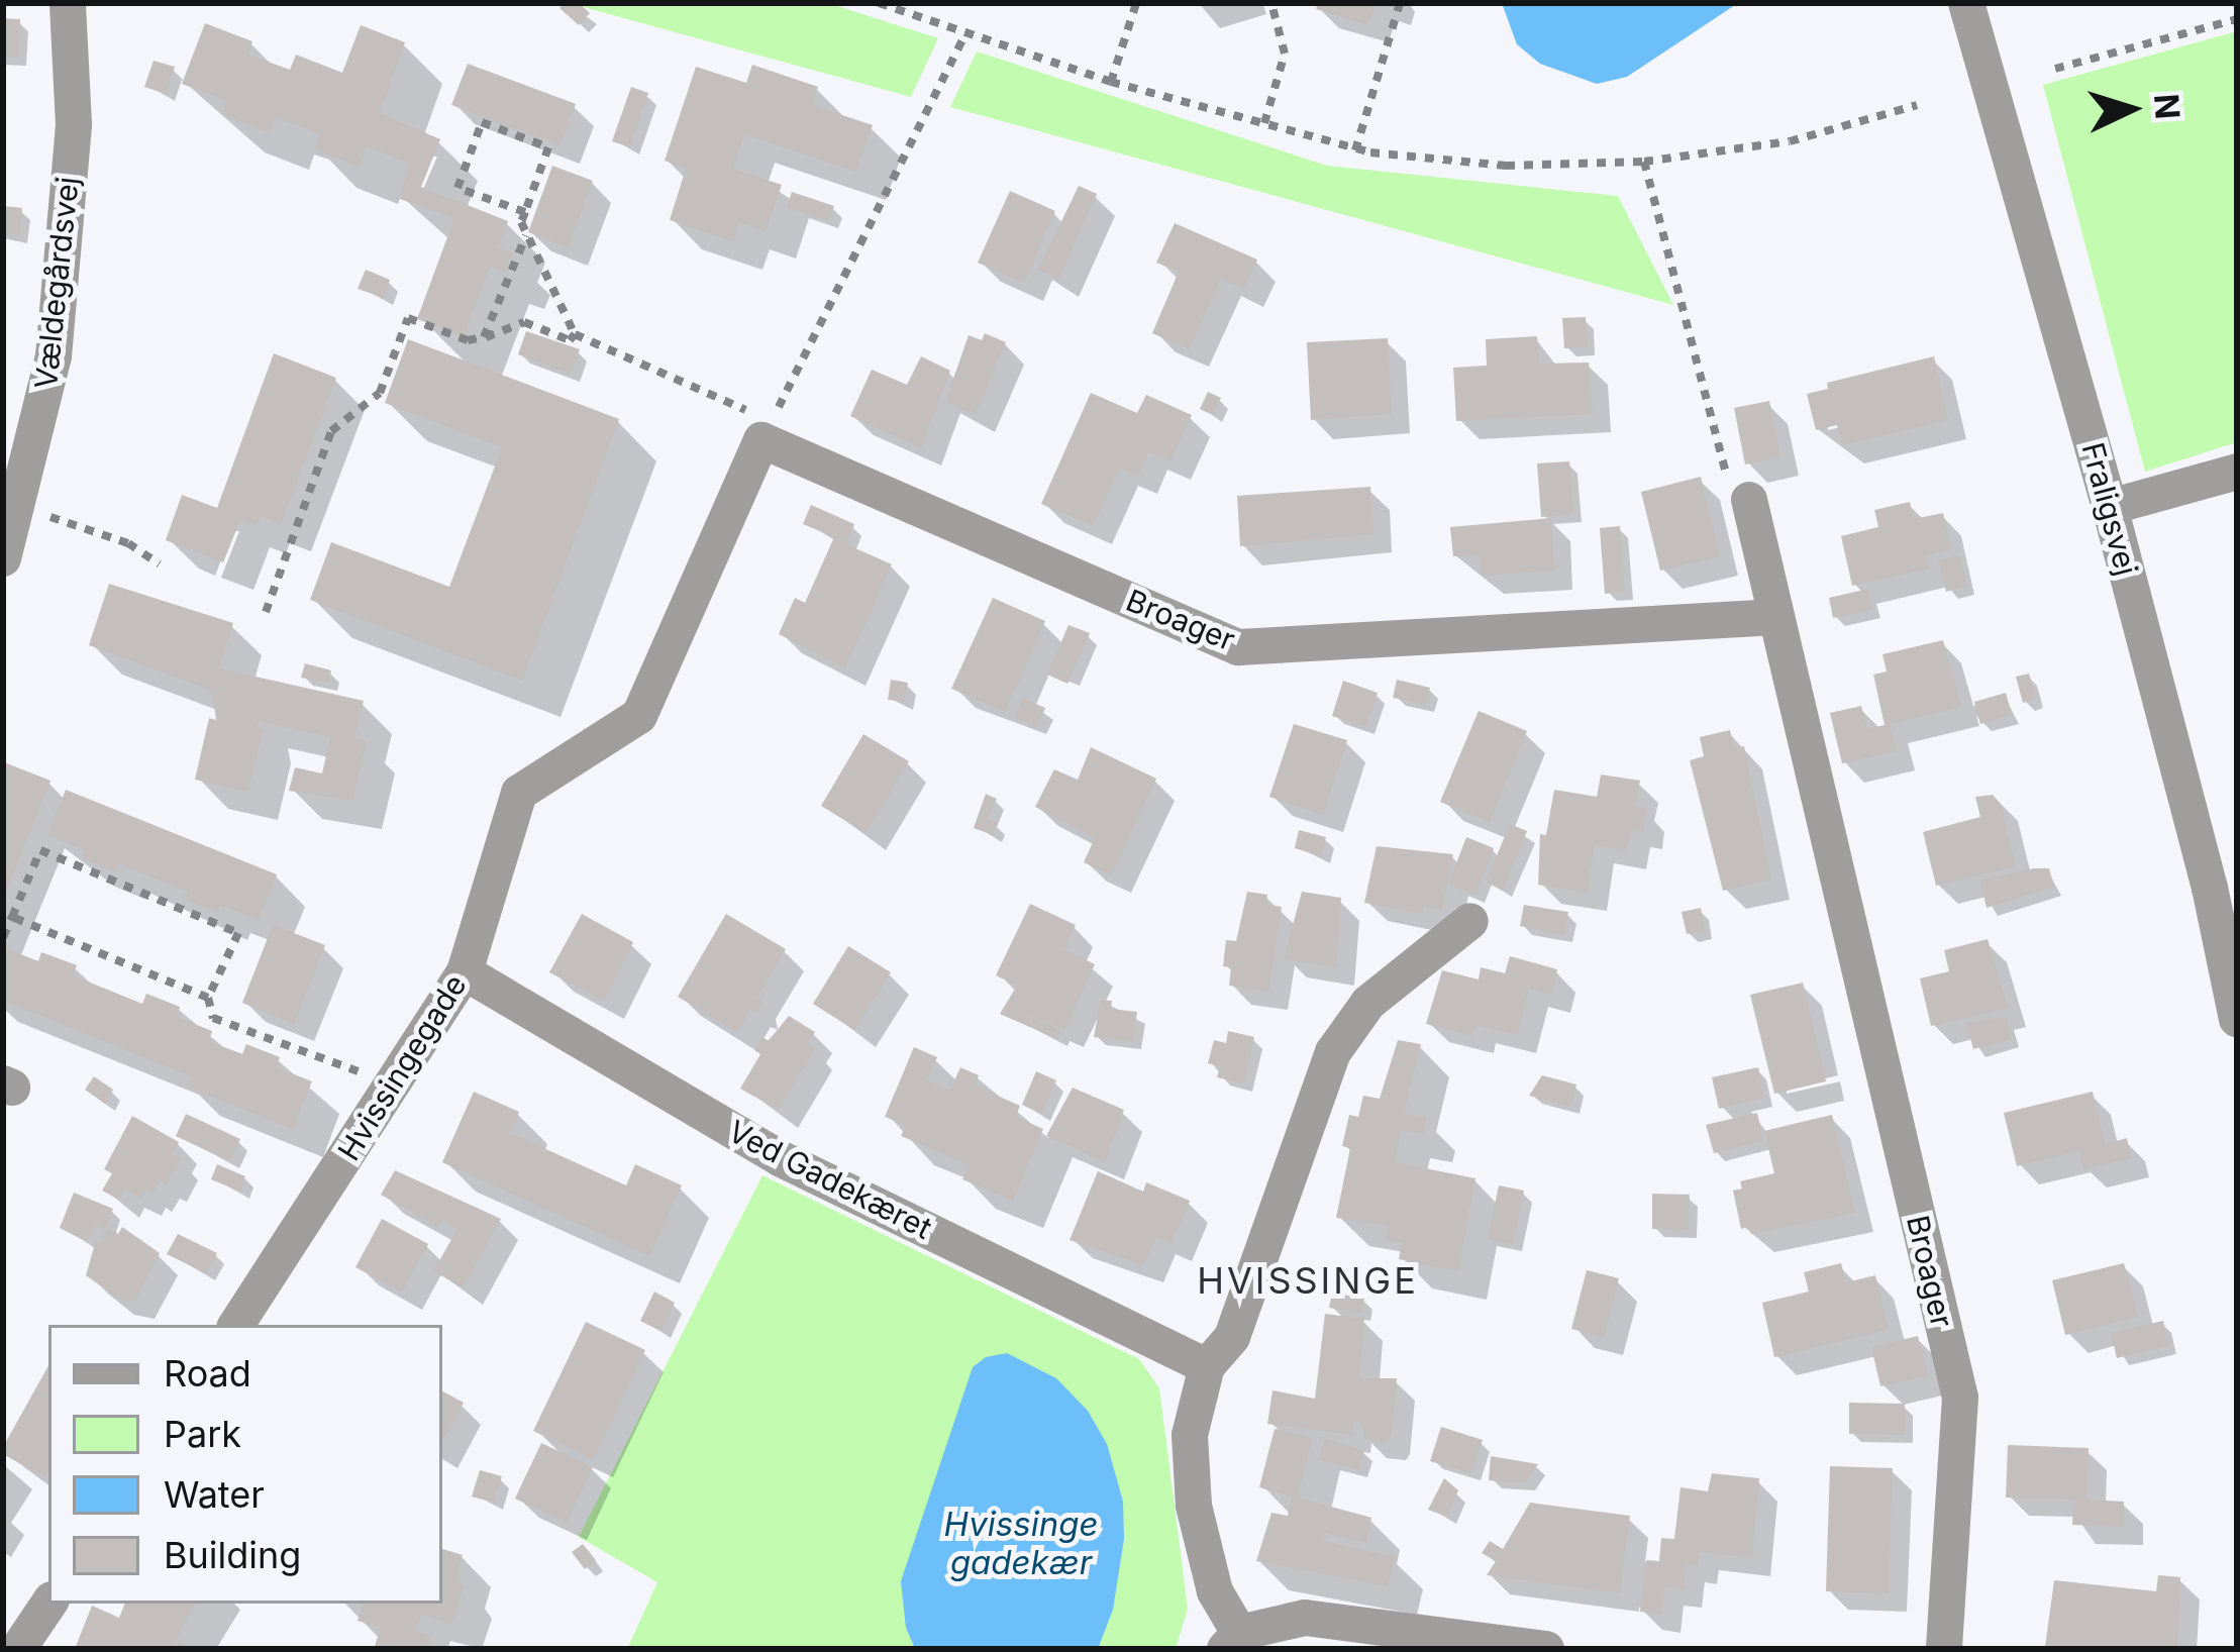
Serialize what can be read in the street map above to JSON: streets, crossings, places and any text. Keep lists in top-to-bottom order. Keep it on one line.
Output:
{"streets":{"street":["Vældegårdsvej","Fraligsvej","Broager","Hvissingegade","Ved Gadekæret"]},"crossings":[["Broager","Hvissingegade"],["Hvissingegade","Ved Gadekæret"]],"districts":["HVISSINGE"],"water":["Hvissinge gadekær"],"legend":["Road","Park","Water","Building"],"north":"right"}
